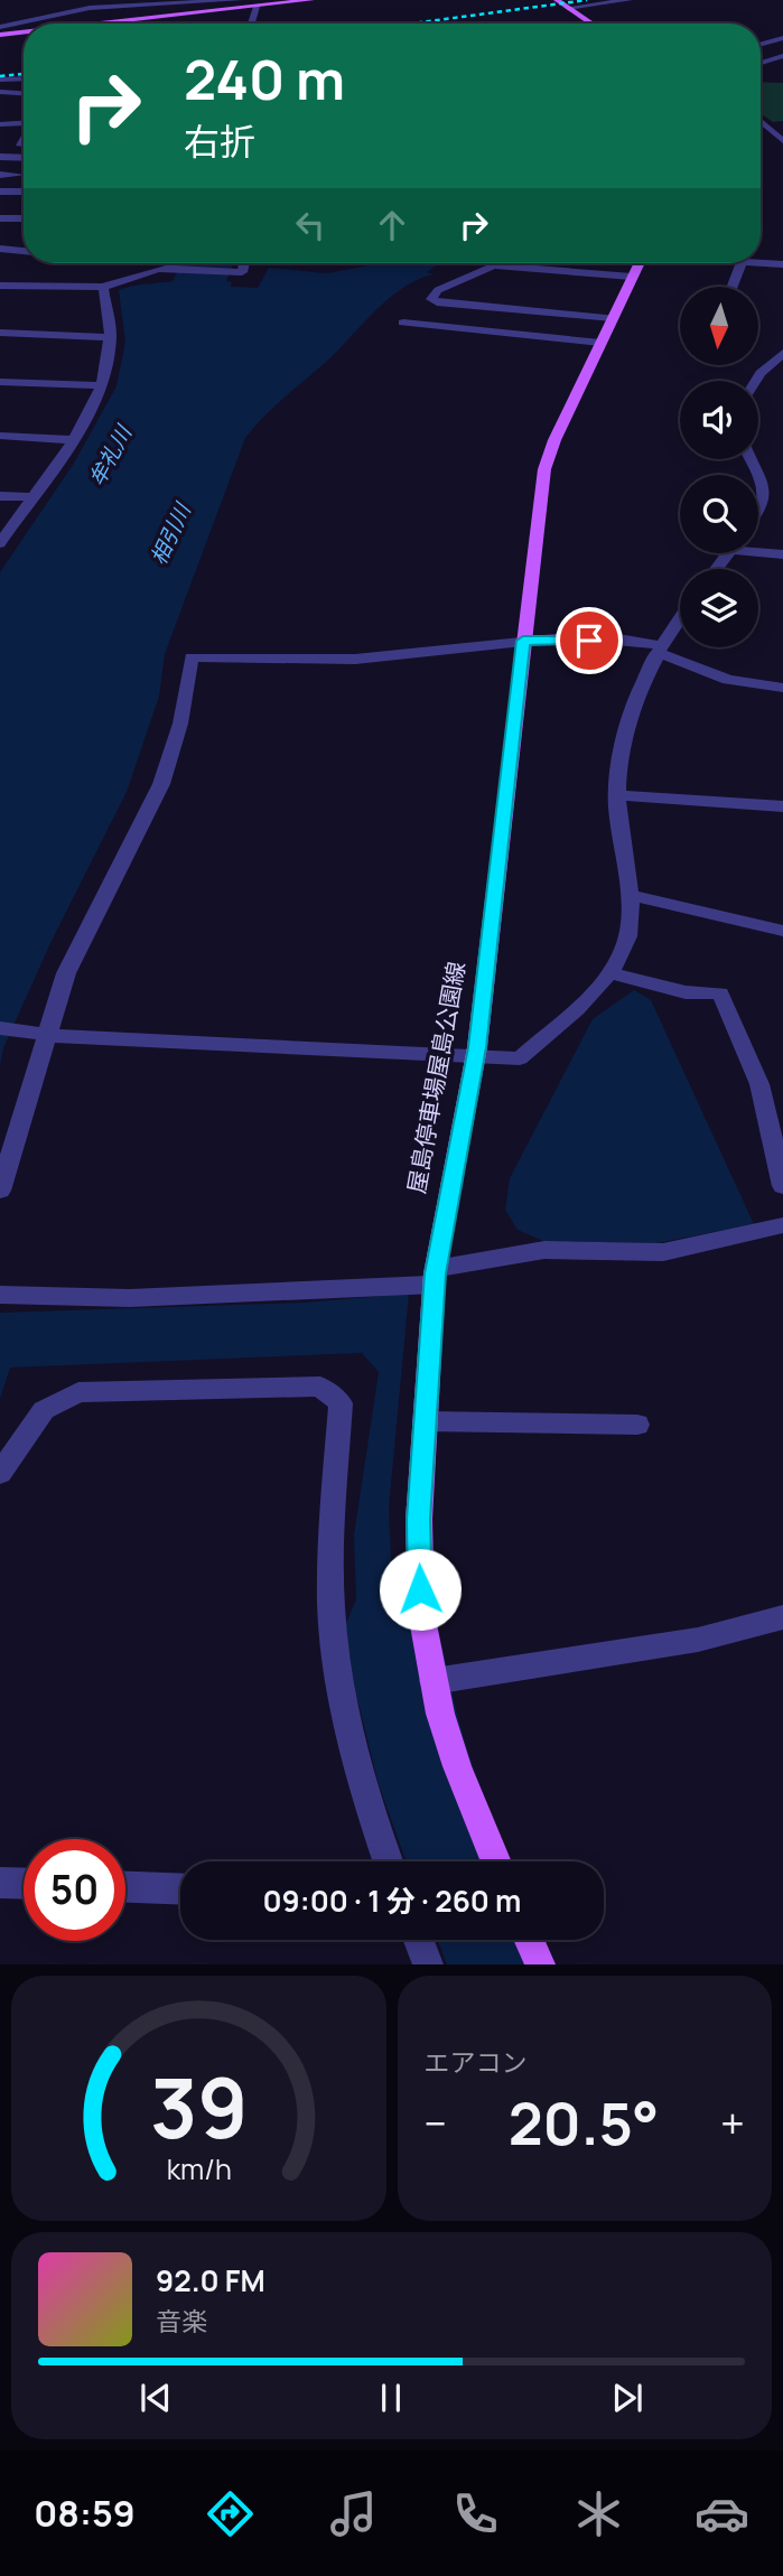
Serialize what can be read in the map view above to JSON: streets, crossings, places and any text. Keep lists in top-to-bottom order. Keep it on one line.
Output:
{"streets":{"main road":["屋島停車場屋島公園線"]},"water":["牟礼川","相引川"],"north":"bottom","page":{"turn":["240 m","右折"],"limit":"50","trip":"09:00 · 1 分 · 260 m","tile":"エアコン","heat":["−","20.5°","+"],"song":["92.0 FM","音楽"],"tabs":"08:59","gauge":["39","km/h"]}}
